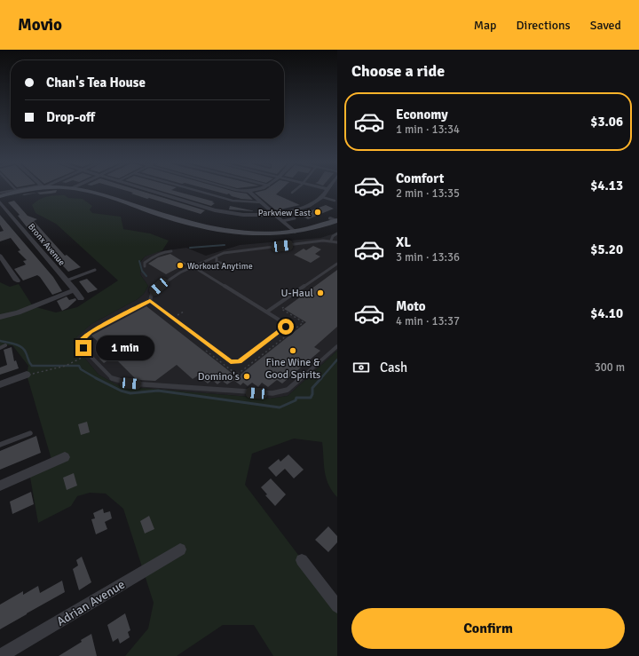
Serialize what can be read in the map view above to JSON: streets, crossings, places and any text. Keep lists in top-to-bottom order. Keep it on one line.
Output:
{"streets":{"street":["Bronx Avenue","Adrian Avenue"]},"places":["Parkview East","Workout Anytime","U-Haul","Fine Wine & Good Spirits","Domino's"],"page":{"header":"Movio","nav":["Map","Directions","Saved"],"heading":"Choose a ride","banner":["Chan's Tea House","Drop-off"],"list":[{"name":"Economy","note":"1 min · 13:34","value":"$3.06"},{"name":"Comfort","note":"2 min · 13:35","value":"$4.13"},{"name":"XL","note":"3 min · 13:36","value":"$5.20"},{"name":"Moto","note":"4 min · 13:37","value":"$4.10"}],"bubble":"1 min","pay":["Cash","300 m"],"buttons":"Confirm"}}
